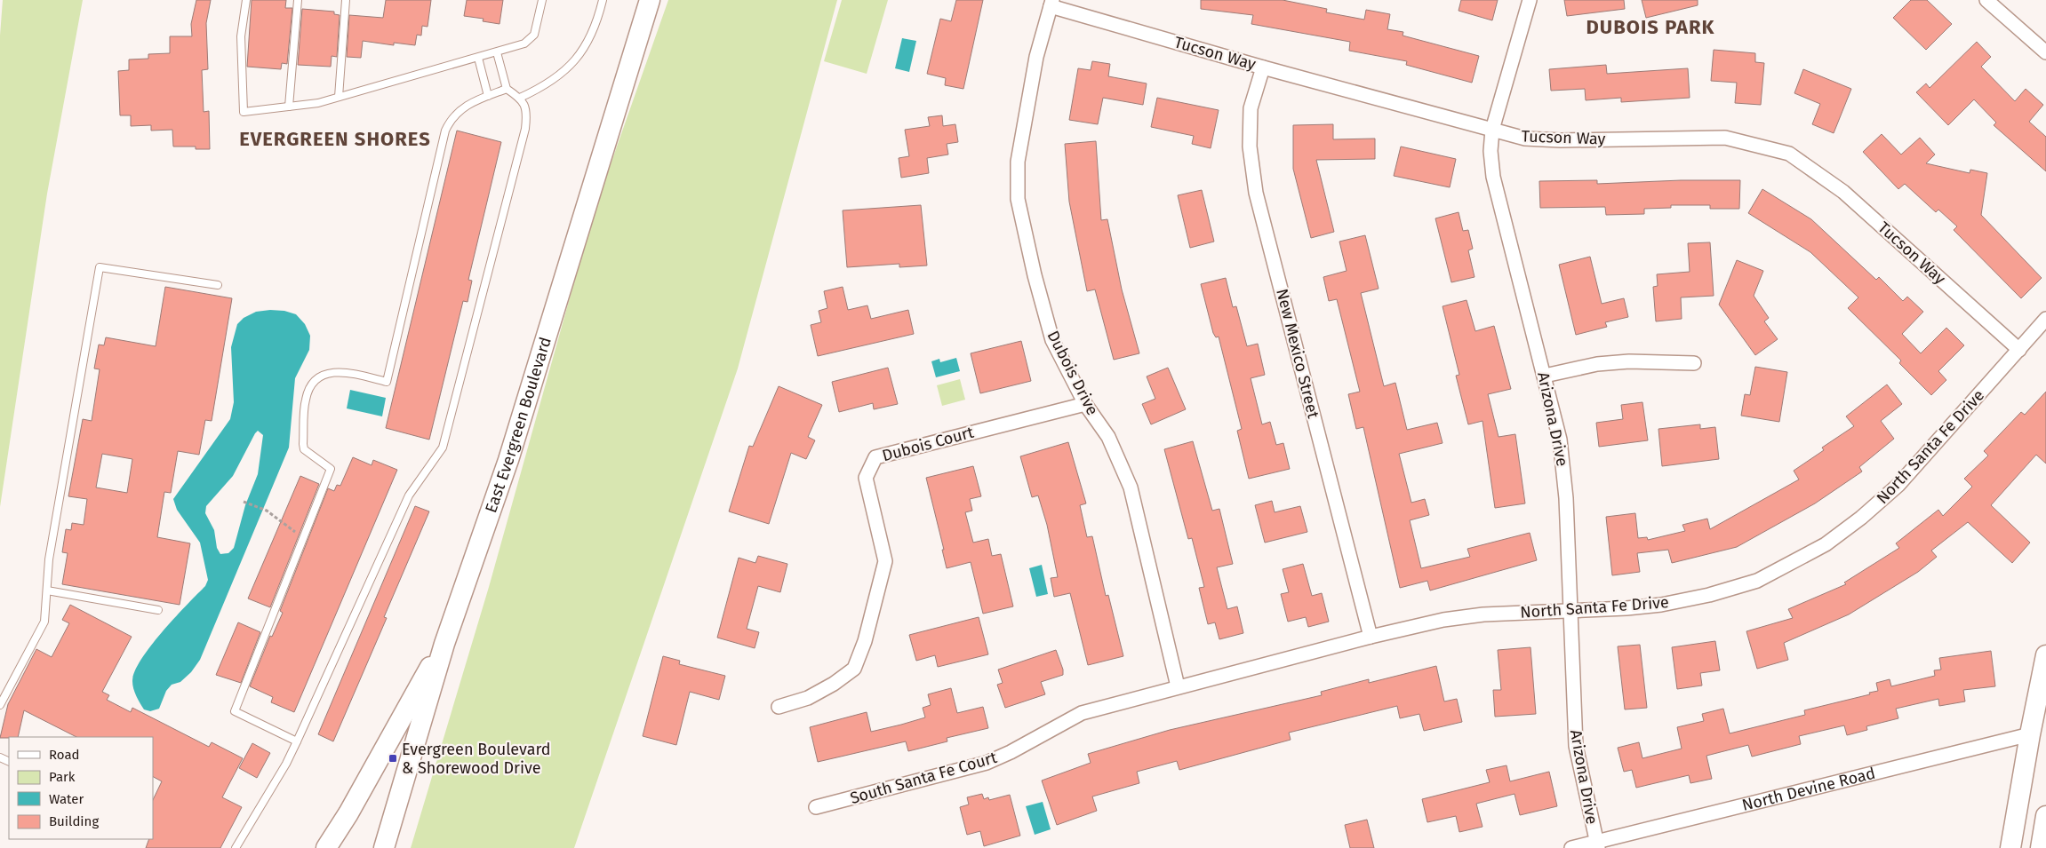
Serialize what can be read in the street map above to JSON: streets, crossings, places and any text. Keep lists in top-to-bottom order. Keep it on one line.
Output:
{"streets":{"street":["Tucson Way","New Mexico Street","Dubois Drive","Arizona Drive","East Evergreen Boulevard","Dubois Court","North Santa Fe Drive","South Santa Fe Court","North Devine Road"]},"crossings":[["Tucson Way","New Mexico Street"],["Tucson Way","Dubois Drive"],["Tucson Way","Arizona Drive"],["Tucson Way","North Santa Fe Drive"],["New Mexico Street","North Santa Fe Drive"],["Dubois Drive","Dubois Court"],["Dubois Drive","North Santa Fe Drive"],["Dubois Drive","South Santa Fe Court"],["Arizona Drive","North Santa Fe Drive"],["Arizona Drive","North Devine Road"],["North Santa Fe Drive","South Santa Fe Court"]],"districts":["DUBOIS PARK","EVERGREEN SHORES"],"places":{"transit":["Evergreen Boulevard & Shorewood Drive"]},"legend":["Road","Park","Water","Building"]}
